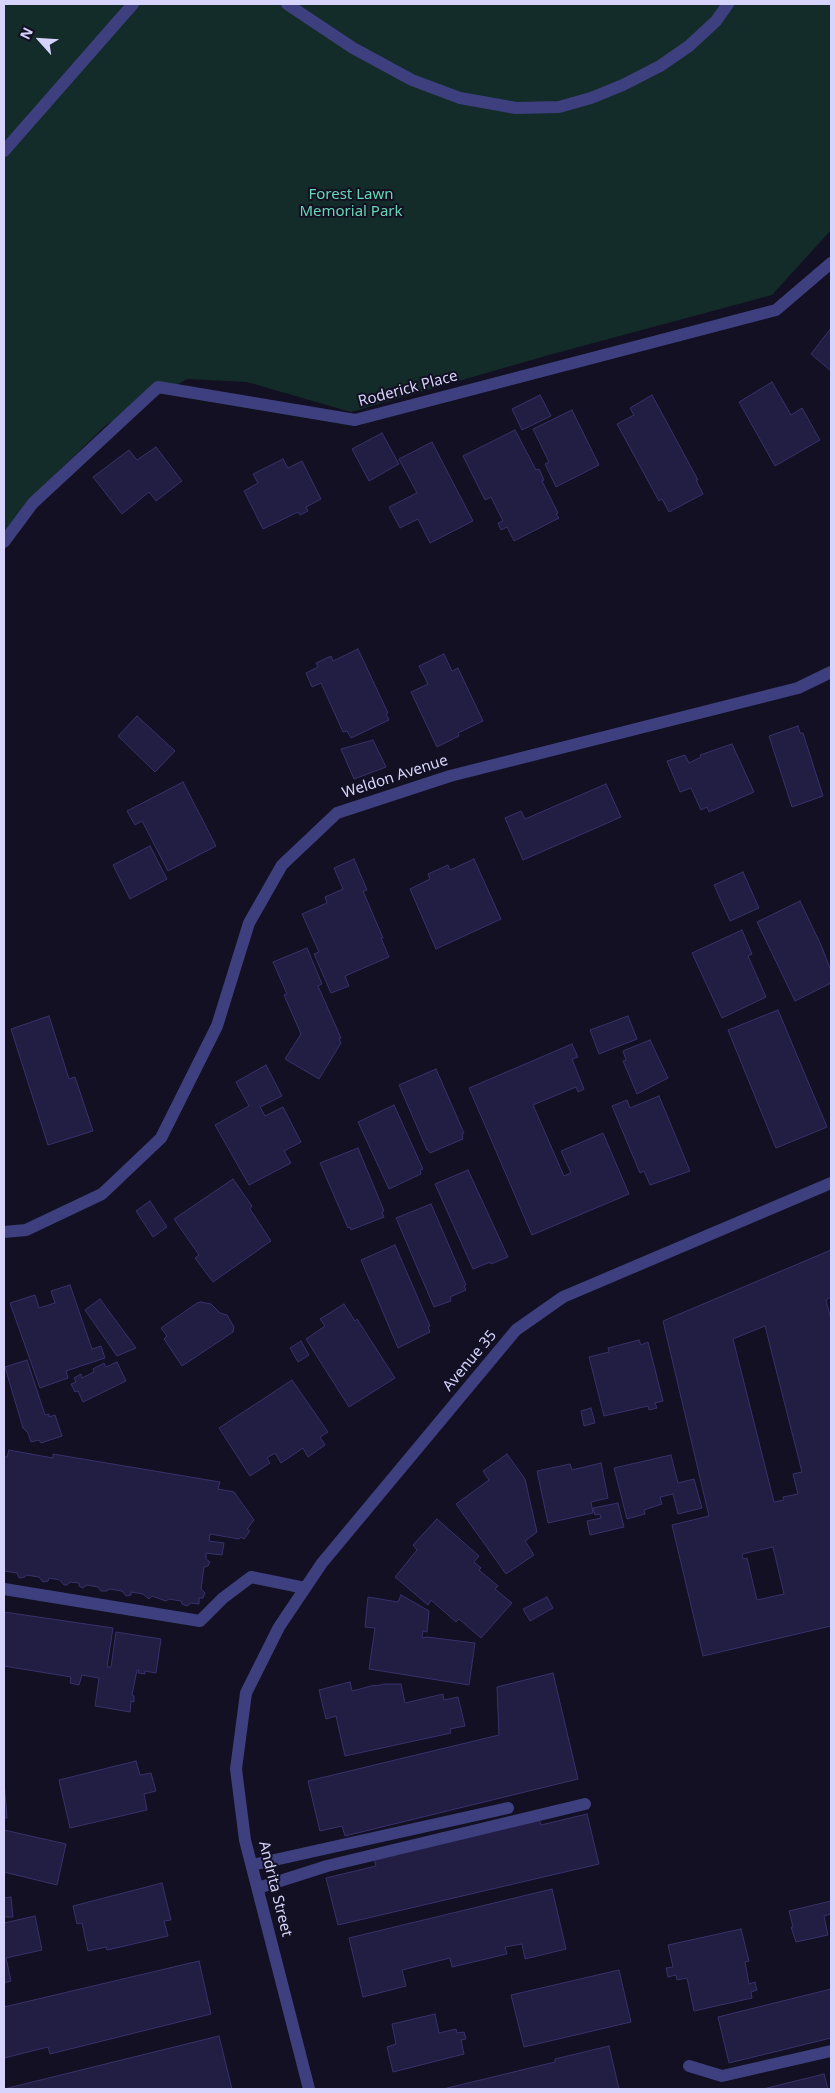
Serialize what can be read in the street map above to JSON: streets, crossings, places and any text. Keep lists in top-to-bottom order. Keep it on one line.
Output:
{"streets":{"street":["Roderick Place","Weldon Avenue","Avenue 35","Andrita Street"]},"crossings":[["Avenue 35","Andrita Street"]],"parks":["Forest Lawn Memorial Park"],"north":"top left"}
